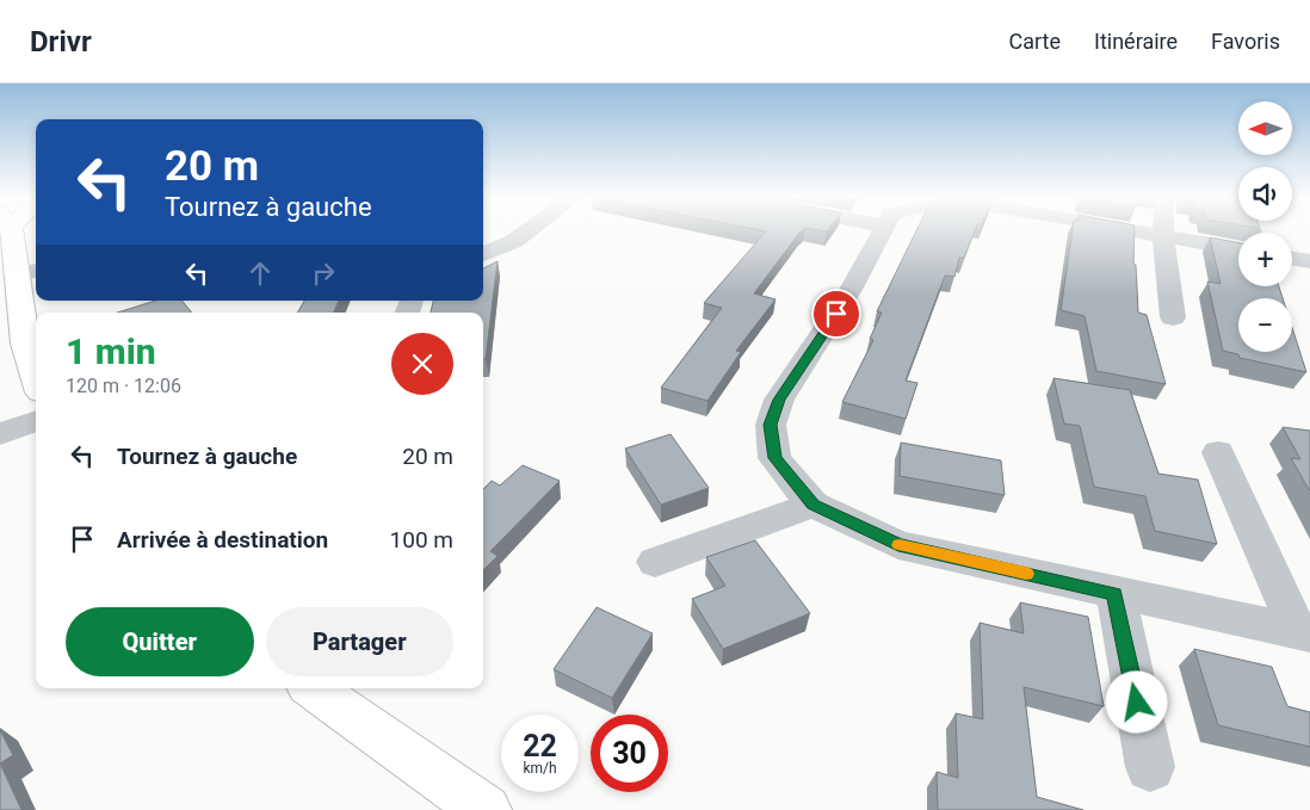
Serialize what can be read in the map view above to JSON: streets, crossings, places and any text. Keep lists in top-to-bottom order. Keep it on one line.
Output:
{"north":"left","page":{"header":"Drivr","nav":["Carte","Itinéraire","Favoris"],"map_buttons":["+","−"],"turn":["20 m","Tournez à gauche"],"heading":["1 min","120 m · 12:06"],"list":[{"name":"Tournez à gauche","value":"20 m"},{"name":"Arrivée à destination","value":"100 m"}],"buttons":["Quitter","Partager"],"speed":"22 km/h","limit":"30"}}
